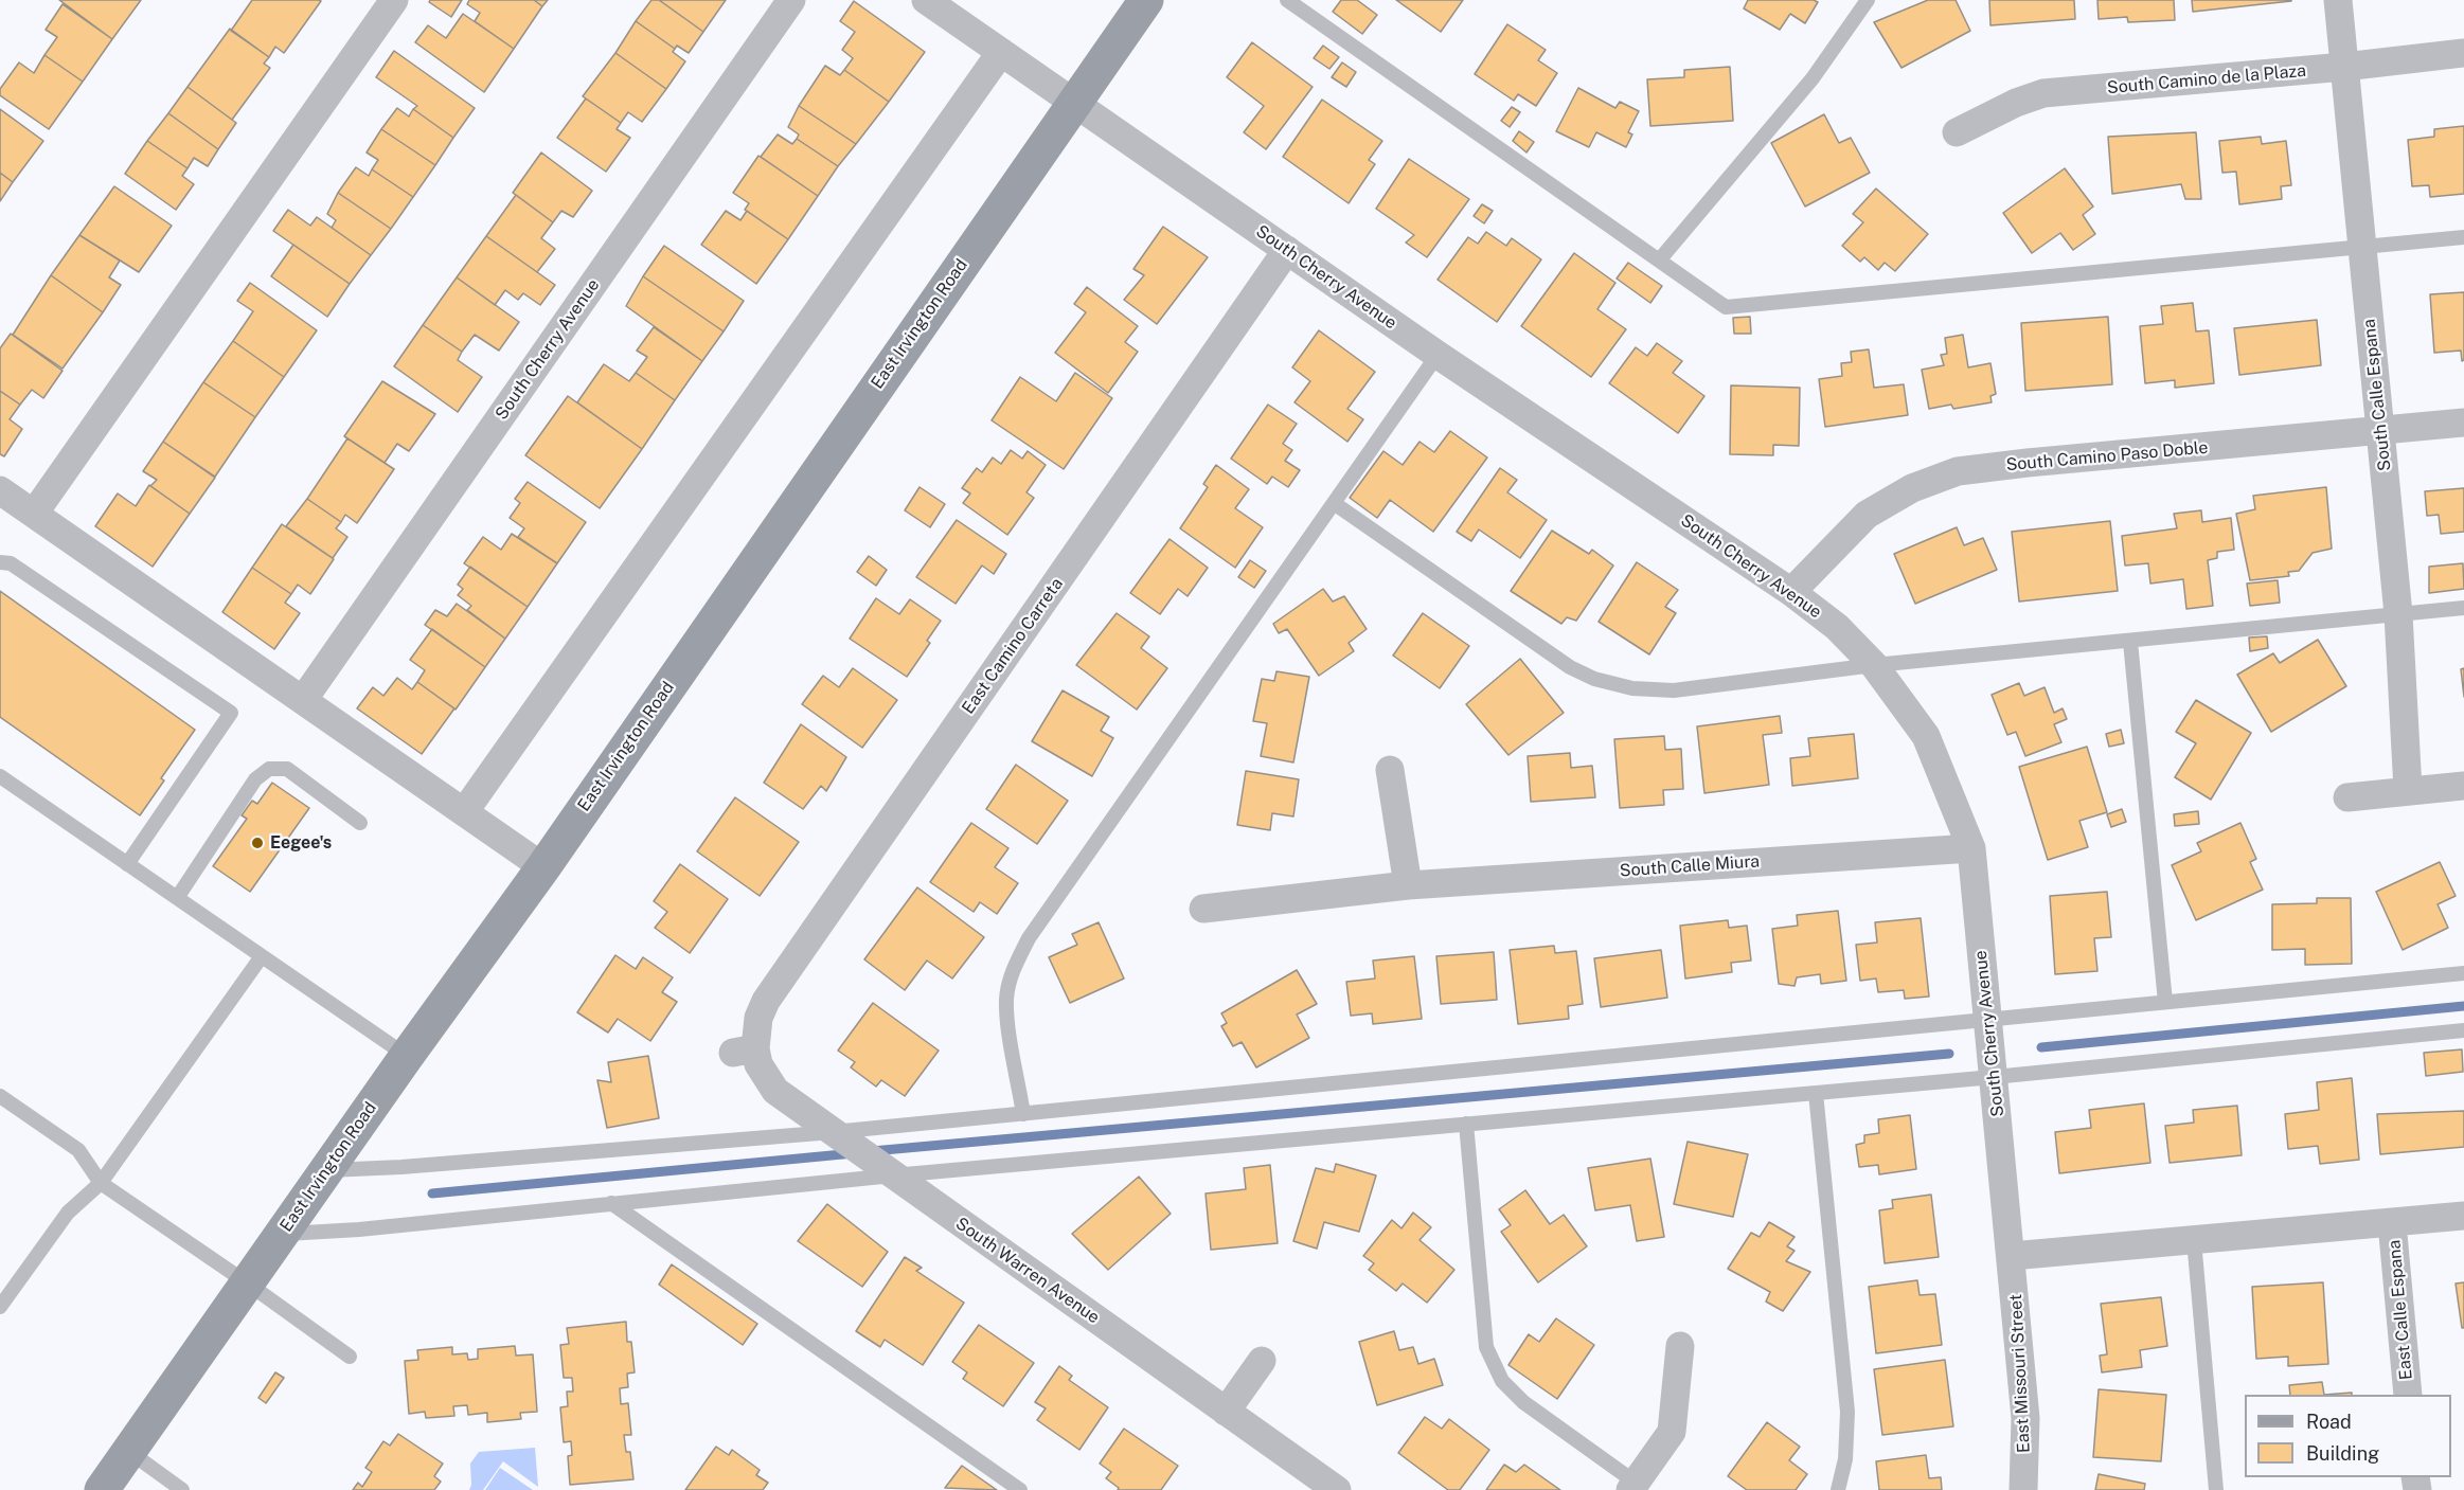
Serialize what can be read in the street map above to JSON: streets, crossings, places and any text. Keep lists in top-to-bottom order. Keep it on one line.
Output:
{"streets":{"main road":["East Irvington Road"],"street":["South Camino de la Plaza","South Cherry Avenue","South Calle Espana","South Camino Paso Doble","East Camino Carreta","South Calle Miura","South Warren Avenue","East Calle Espana","East Missouri Street"]},"crossings":[["South Camino de la Plaza","South Calle Espana"],["South Cherry Avenue","East Irvington Road"],["South Cherry Avenue","South Camino Paso Doble"],["South Cherry Avenue","East Camino Carreta"],["South Cherry Avenue","South Calle Miura"],["South Cherry Avenue","East Missouri Street"],["South Calle Espana","South Camino Paso Doble"],["East Camino Carreta","South Warren Avenue"]],"places":["Eegee's"],"legend":["Road","Building"]}
